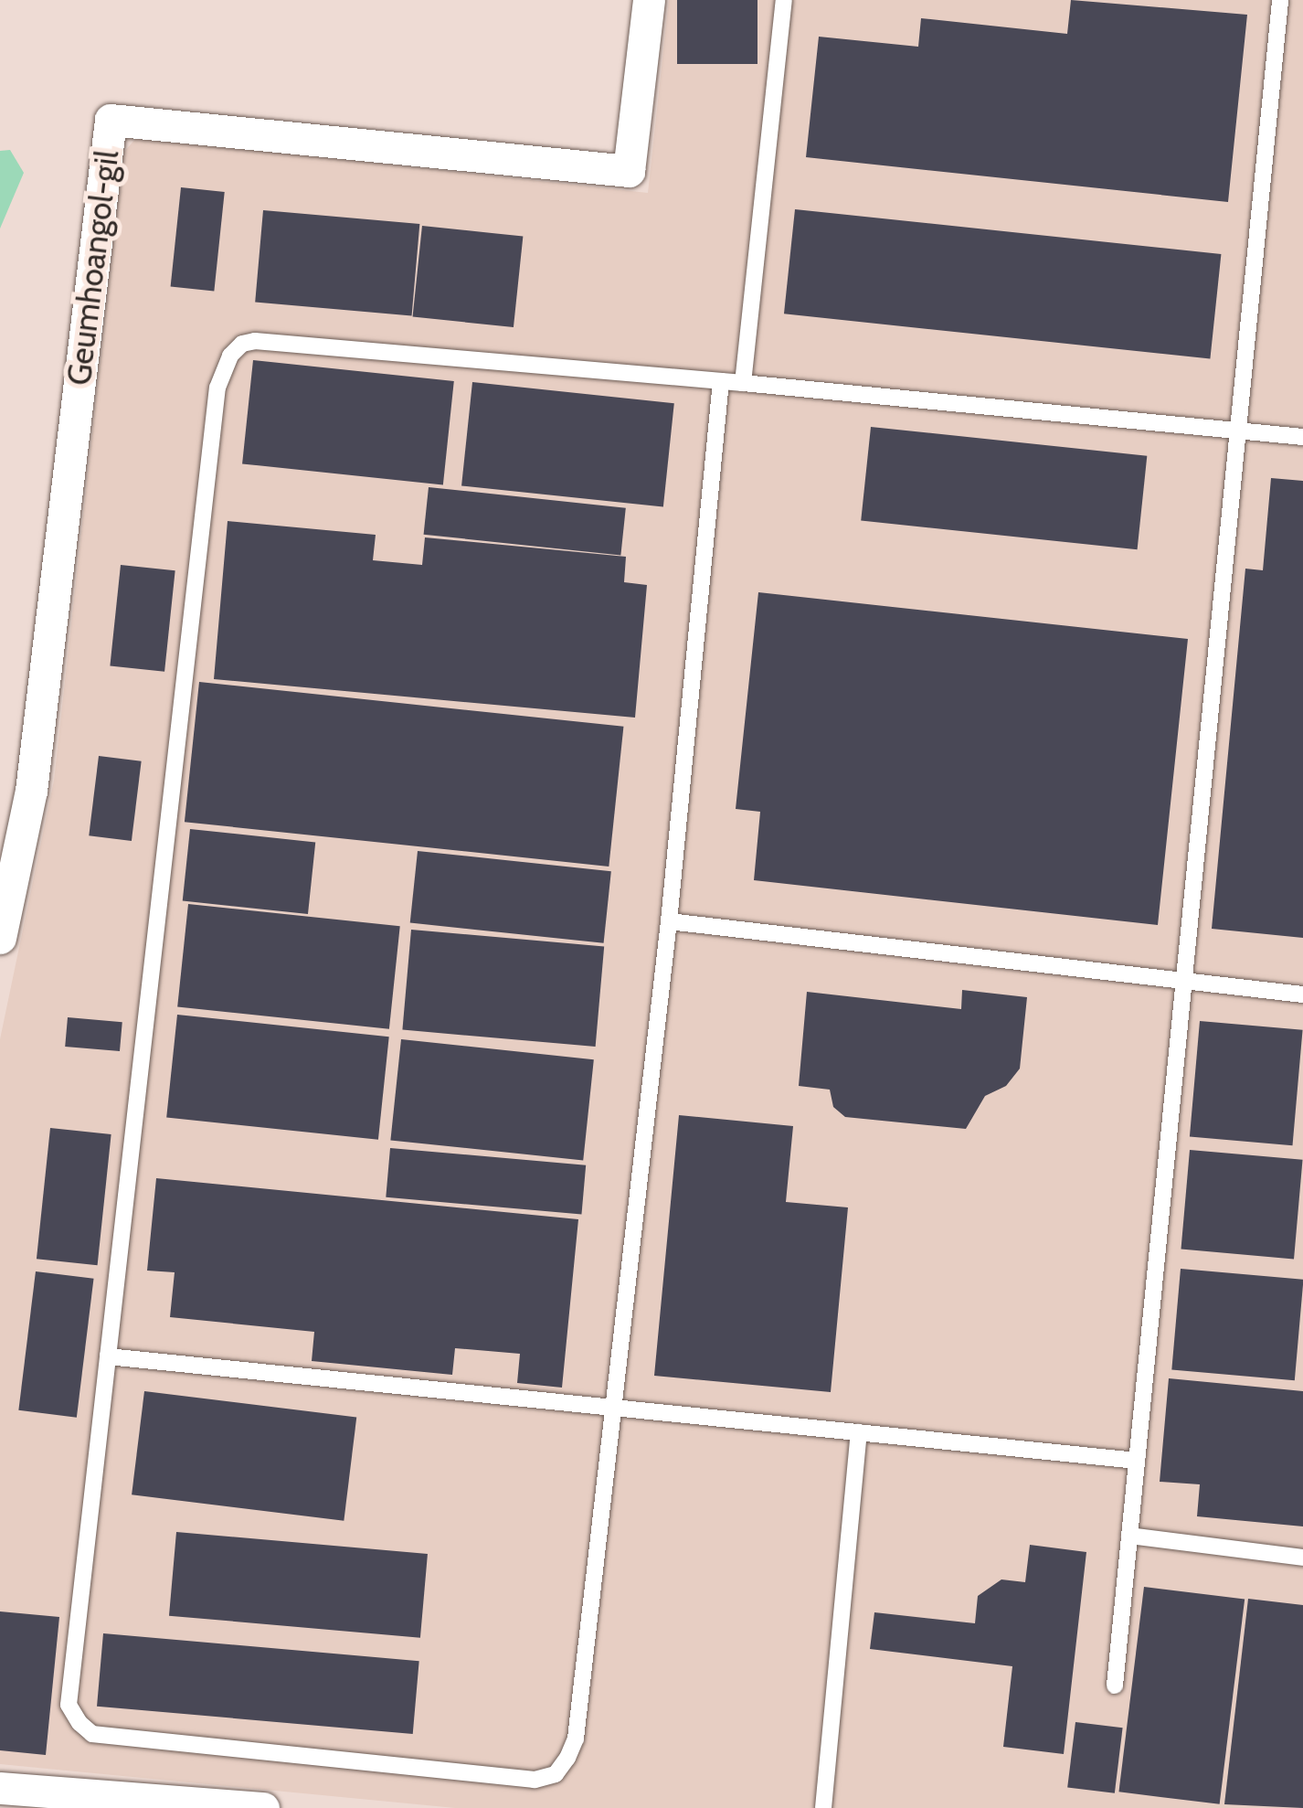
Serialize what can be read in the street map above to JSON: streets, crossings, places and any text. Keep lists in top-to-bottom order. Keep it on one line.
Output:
{"streets":{"street":["Geumhoangol-gil"]}}
